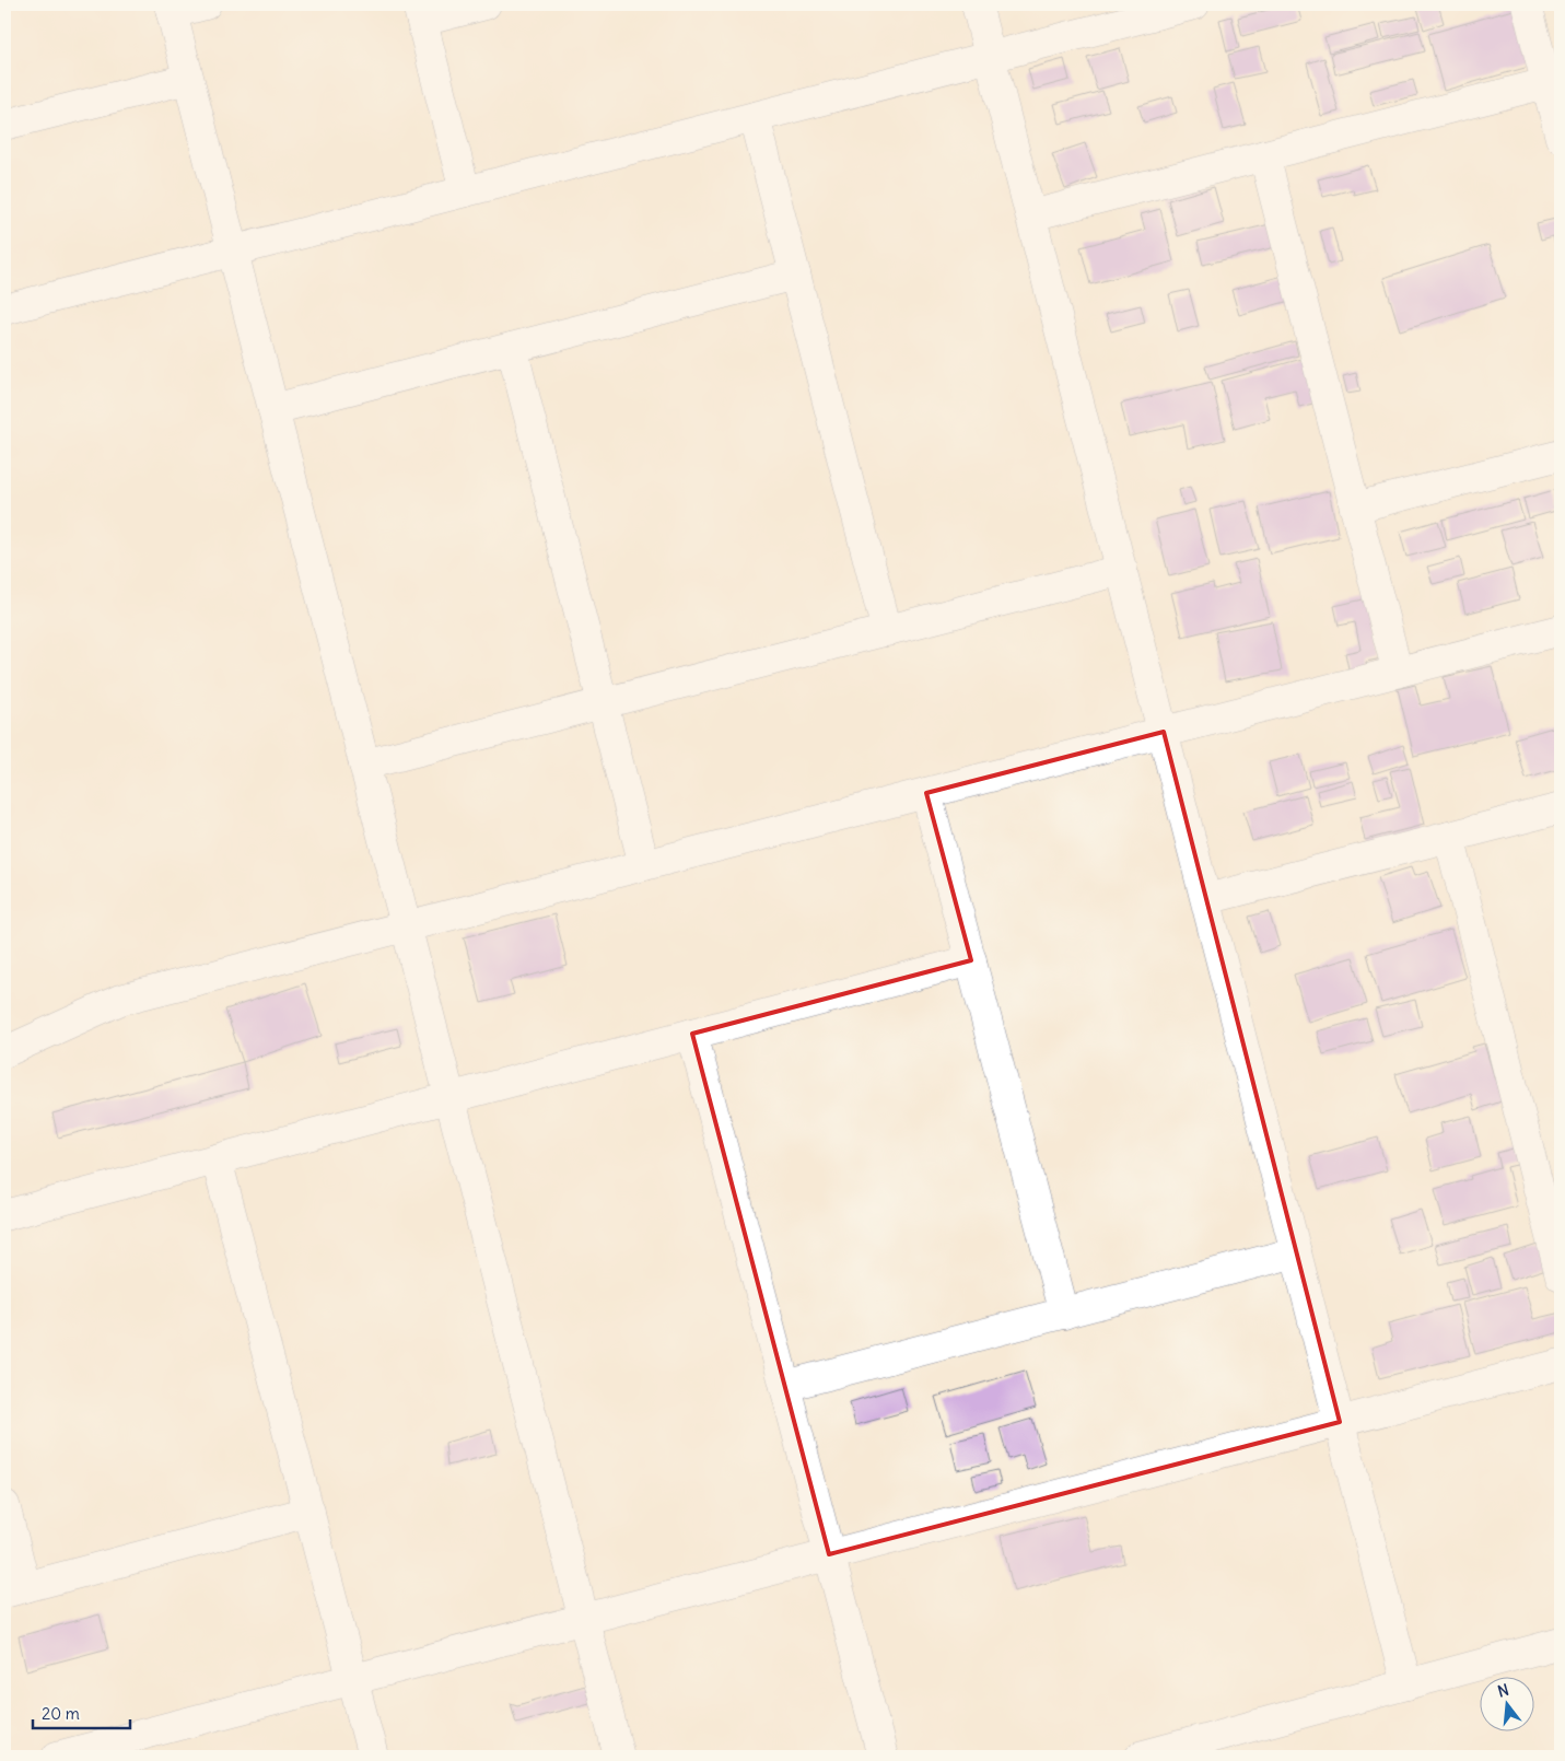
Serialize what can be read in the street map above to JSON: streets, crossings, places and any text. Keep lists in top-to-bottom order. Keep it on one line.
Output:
{"scale_bar":"20 m","north":"top"}
